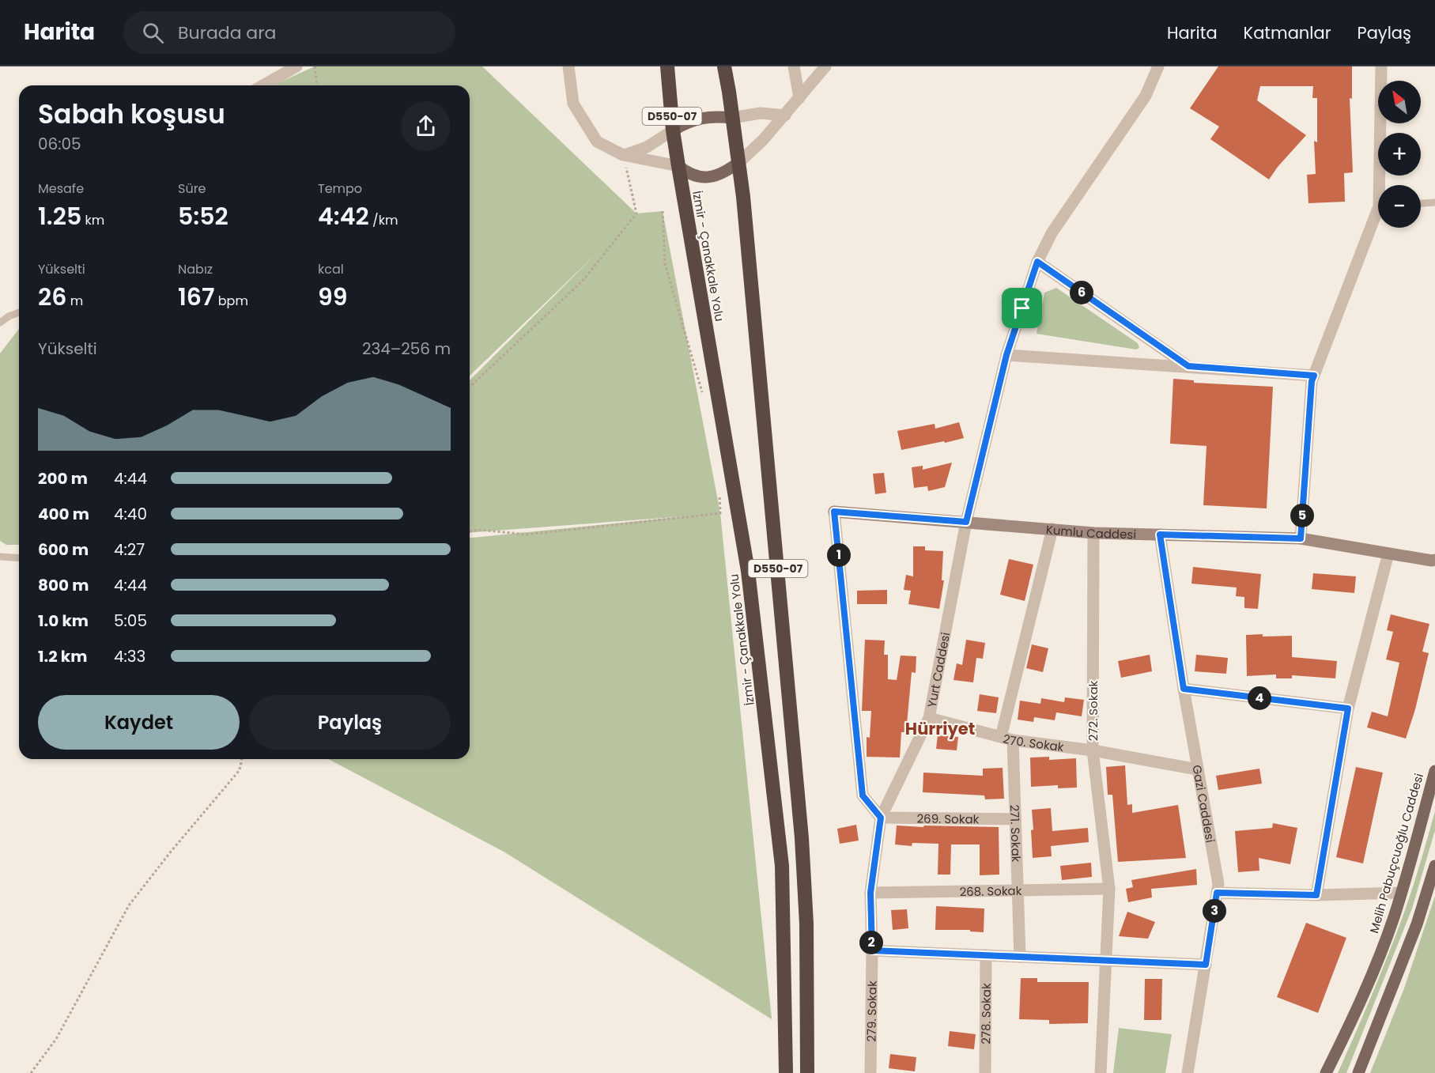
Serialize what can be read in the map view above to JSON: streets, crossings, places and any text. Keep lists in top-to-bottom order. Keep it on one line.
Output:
{"streets":{"highway":["D550-07","İzmir - Çanakkale Yolu"],"main road":["Melih Pabuçcuoğlu Caddesi"],"street":["Kumlu Caddesi","Yurt Caddesi","272. Sokak","270. Sokak","Gazi Caddesi","269. Sokak","271. Sokak","268. Sokak","279. Sokak","278. Sokak"]},"crossings":[["D550-07","İzmir - Çanakkale Yolu"],["Kumlu Caddesi","Yurt Caddesi"],["Kumlu Caddesi","272. Sokak"],["Kumlu Caddesi","Gazi Caddesi"],["Kumlu Caddesi","269. Sokak"],["Kumlu Caddesi","271. Sokak"],["Yurt Caddesi","270. Sokak"],["Yurt Caddesi","269. Sokak"],["Yurt Caddesi","268. Sokak"],["Yurt Caddesi","279. Sokak"],["272. Sokak","270. Sokak"],["272. Sokak","268. Sokak"],["270. Sokak","Gazi Caddesi"],["270. Sokak","271. Sokak"],["269. Sokak","271. Sokak"],["271. Sokak","268. Sokak"]],"districts":["Hürriyet"],"north":"top left","page":{"header":"Harita","search":"Burada ara","nav":["Harita","Katmanlar","Paylaş"],"map_buttons":["+","−"],"heading":["Sabah koşusu","06:05"],"stats":[["Mesafe","1.25 km"],["Süre","5:52"],["Tempo","4:42 /km"],["Yükselti","26 m"],["Nabız","167 bpm"],["kcal","99"]],"pins":["6","5","1","4","3","2"],"chart":["Yükselti","234–256 m"],"list":[{"name":"200 m","note":"4:44"},{"name":"400 m","note":"4:40"},{"name":"600 m","note":"4:27"},{"name":"800 m","note":"4:44"},{"name":"1.0 km","note":"5:05"},{"name":"1.2 km","note":"4:33"}],"buttons":["Kaydet","Paylaş"]}}
